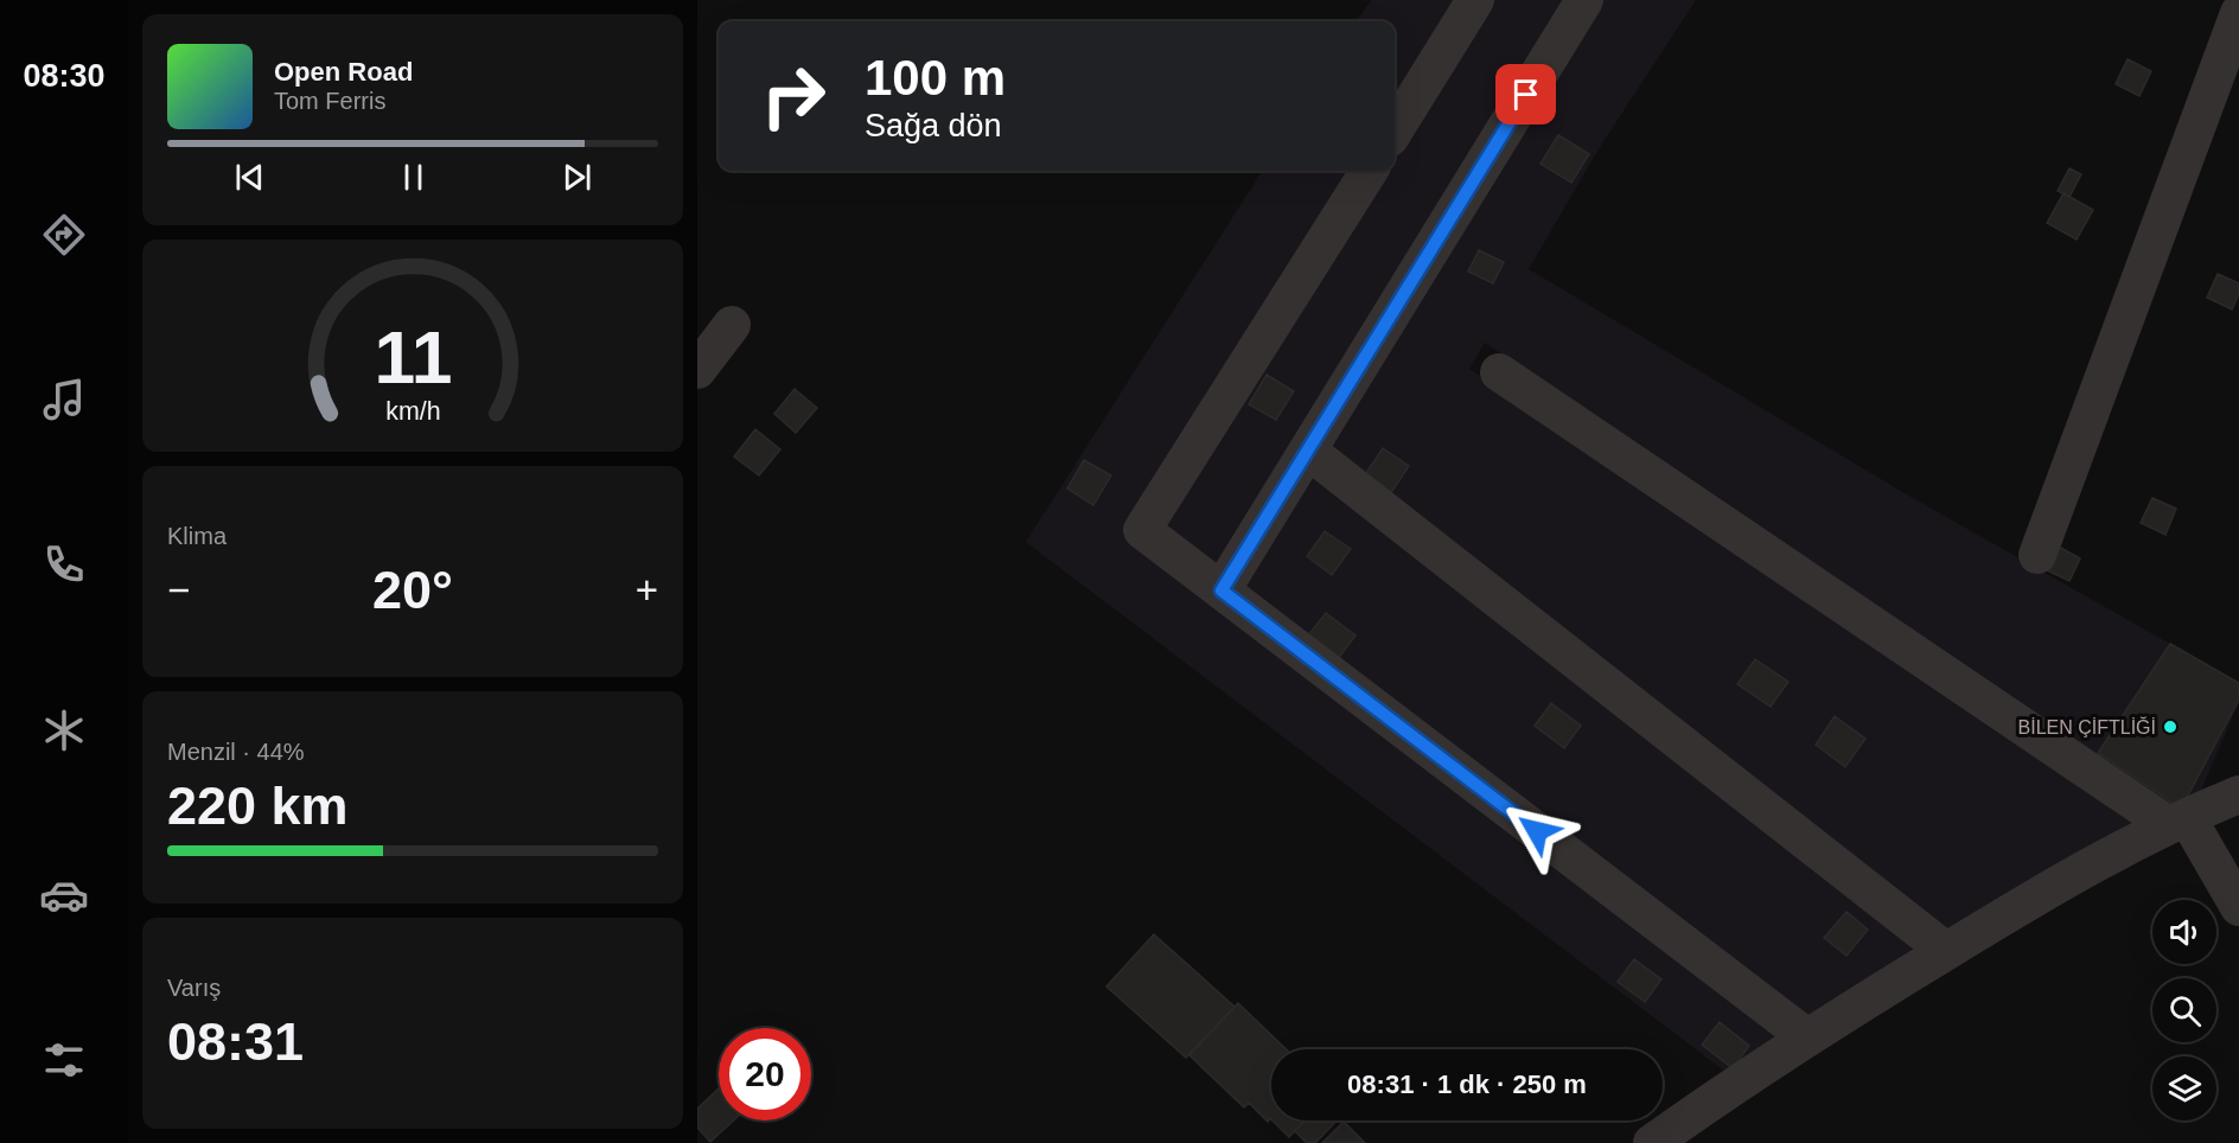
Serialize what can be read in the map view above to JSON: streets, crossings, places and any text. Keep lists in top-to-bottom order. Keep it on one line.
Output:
{"places":["BİLEN ÇİFTLİĞİ"],"page":{"tabs":"08:30","turn":["100 m","Sağa dön"],"song":["Open Road","Tom Ferris"],"tile":["Klima",["Menzil · 44%","220 km"],["Varış","08:31"]],"heat":["−","20°","+"],"limit":"20","trip":"08:31 · 1 dk · 250 m","gauge":["11","km/h"]}}
